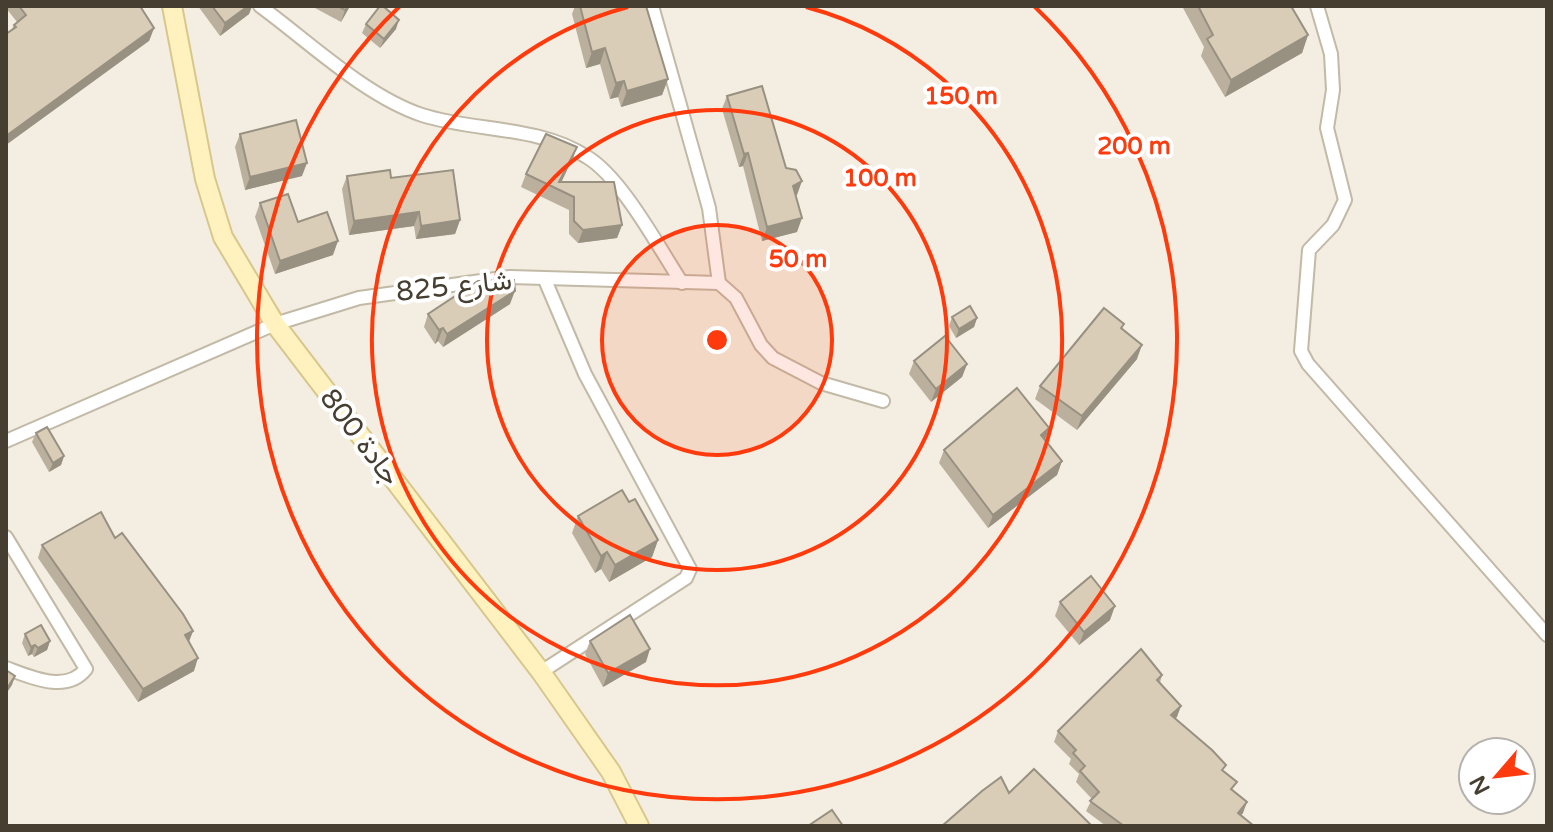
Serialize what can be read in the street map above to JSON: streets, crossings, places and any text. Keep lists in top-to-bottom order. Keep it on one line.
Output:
{"streets":{"main road":["جادة 800"],"street":["شارع 825"]},"crossings":[["شارع 825","جادة 800"]],"north":"bottom left","rings":["150 m","200 m","100 m","50 m"]}
